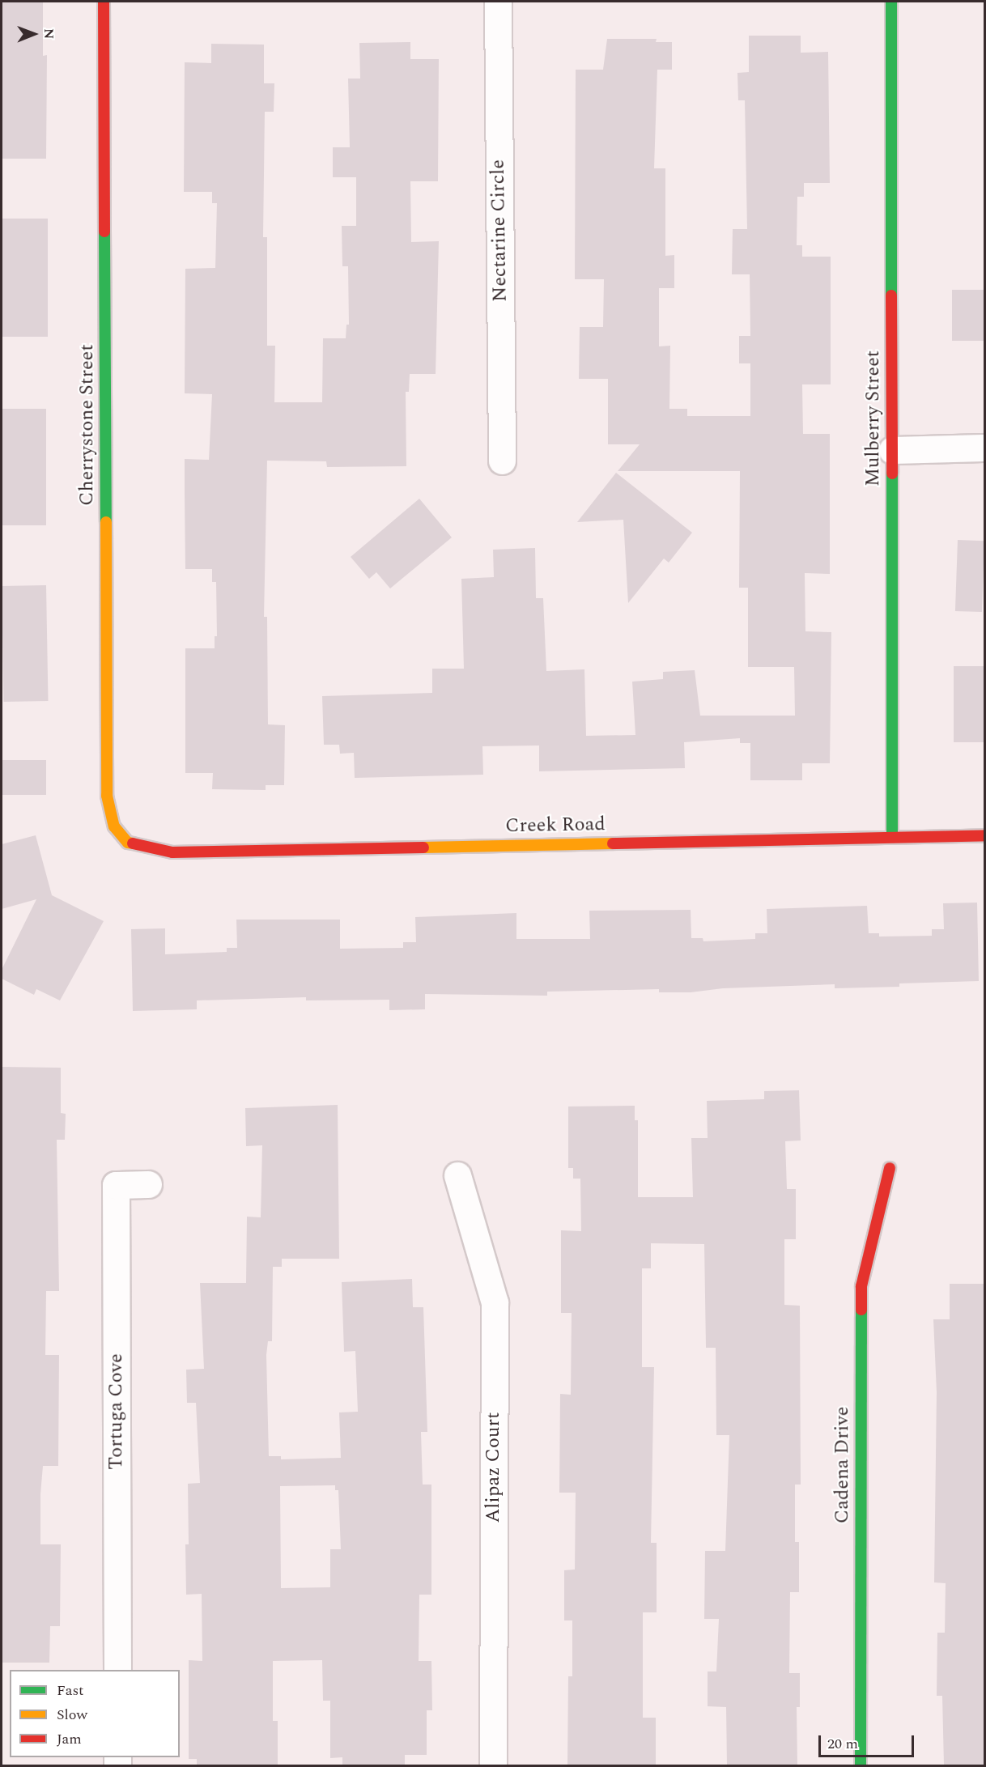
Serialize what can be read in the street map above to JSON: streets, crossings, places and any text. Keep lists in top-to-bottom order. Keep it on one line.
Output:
{"streets":{"street":["Nectarine Circle","Mulberry Street","Cherrystone Street","Creek Road","Tortuga Cove","Cadena Drive","Alipaz Court"]},"crossings":[["Mulberry Street","Creek Road"],["Cherrystone Street","Creek Road"]],"legend":["Fast","Slow","Jam"],"scale_bar":"20 m","north":"right"}
